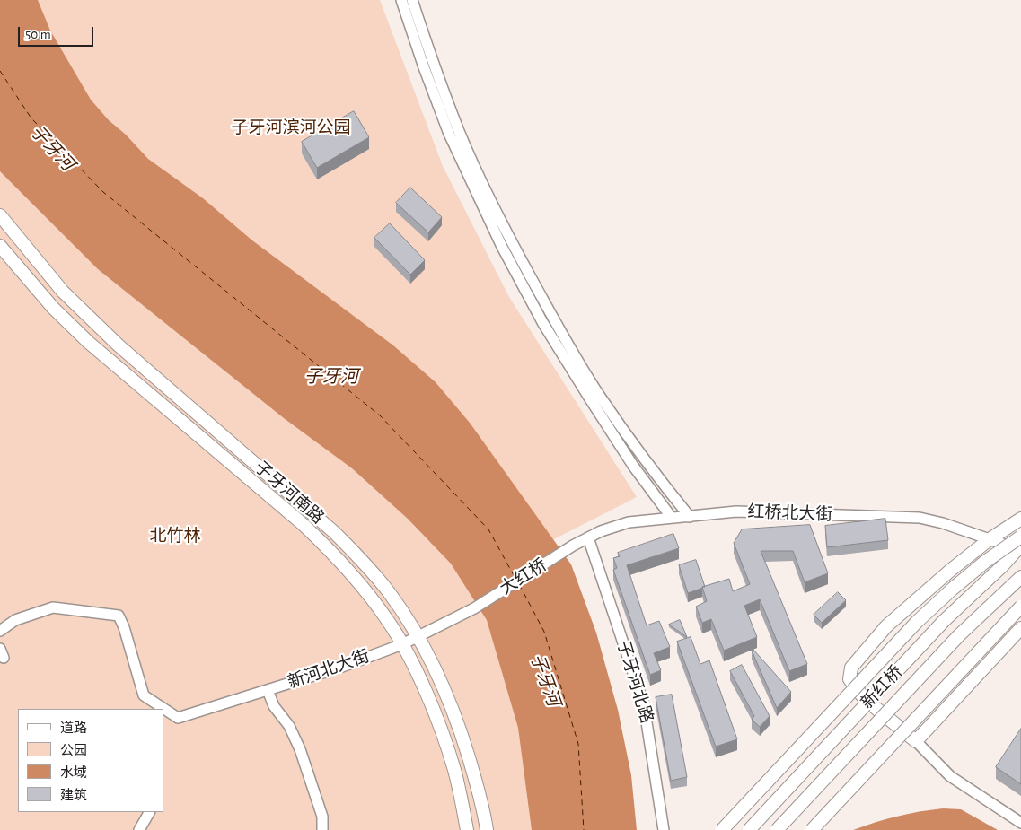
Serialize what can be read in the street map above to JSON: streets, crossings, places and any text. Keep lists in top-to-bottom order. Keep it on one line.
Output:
{"streets":{"main road":["子牙河南路","新红桥"],"street":["红桥北大街","大红桥","新河北大街","子牙河北路"]},"crossings":[["子牙河南路","新河北大街"],["红桥北大街","大红桥"],["红桥北大街","子牙河北路"],["红桥北大街","新红桥"],["大红桥","新河北大街"]],"water":["子牙河"],"parks":["子牙河滨河公园","北竹林"],"legend":["道路","公园","水域","建筑"],"scale_bar":"50 m"}
